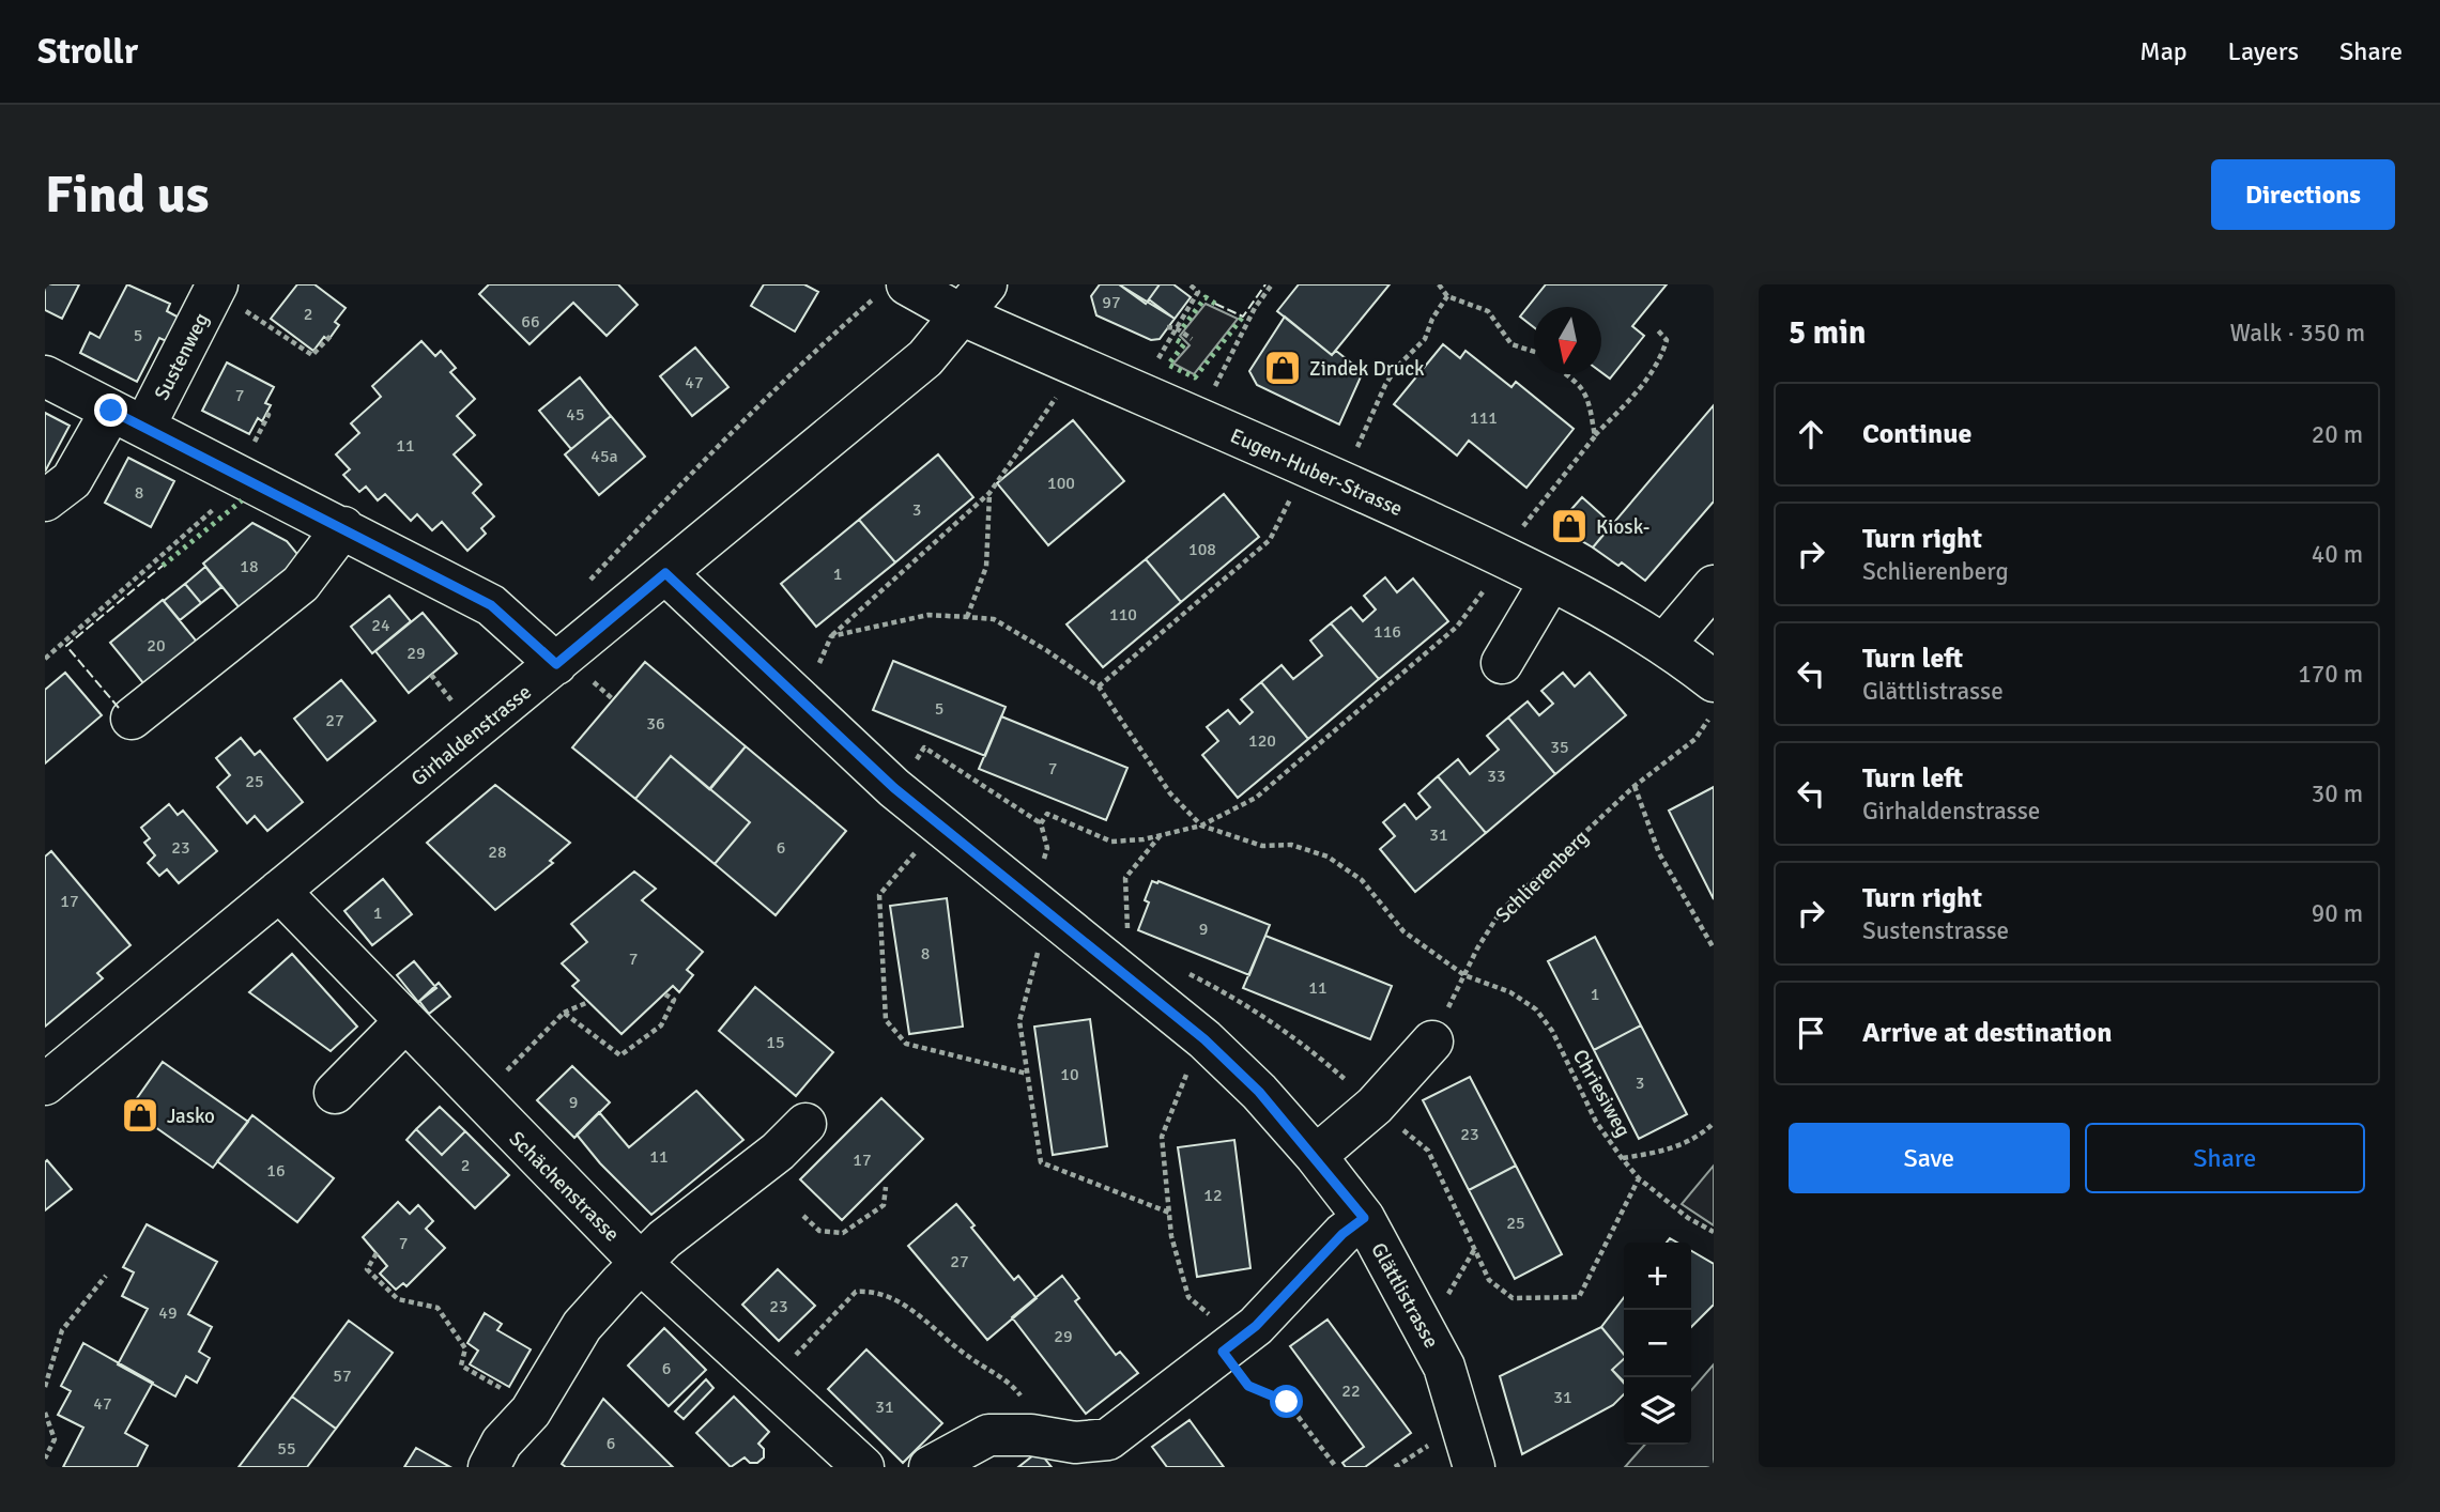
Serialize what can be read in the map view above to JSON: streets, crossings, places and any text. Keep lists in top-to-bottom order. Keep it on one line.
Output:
{"streets":{"street":["Sustenweg","Eugen-Huber-Strasse","Girhaldenstrasse","Schächenstrasse","Glättlistrasse"],"path":["Schlierenberg","Chriesiweg"]},"crossings":[["Eugen-Huber-Strasse","Girhaldenstrasse"],["Eugen-Huber-Strasse","Schlierenberg"],["Girhaldenstrasse","Schächenstrasse"],["Girhaldenstrasse","Glättlistrasse"],["Schlierenberg","Chriesiweg"]],"places":{"shop":["Zindek Druck","Kiosk-","Jasko"]},"house_numbers":["97","2","66","5","47","7","45","111","11","45a","100","8","3","108","18","1","110","24","116","20","29","5","27","36","120","35","7","33","25","31","23","6","28","17","1","9","8","7","11","1","15","10","3","9","23","11","17","2","16","12","25","7","27","23","49","29","6","57","22","31","47","31","6","55"],"north":"bottom","page":{"header":"Strollr","nav":["Map","Layers","Share"],"buttons":["Directions",["Save","Share"]],"title":"Find us","heading":["5 min","Walk · 350 m"],"list":[["Continue","20 m"],["Turn right","Schlierenberg","40 m"],["Turn left","Glättlistrasse","170 m"],["Turn left","Girhaldenstrasse","30 m"],["Turn right","Sustenstrasse","90 m"],"Arrive at destination"],"map_buttons":["+","−"]}}
